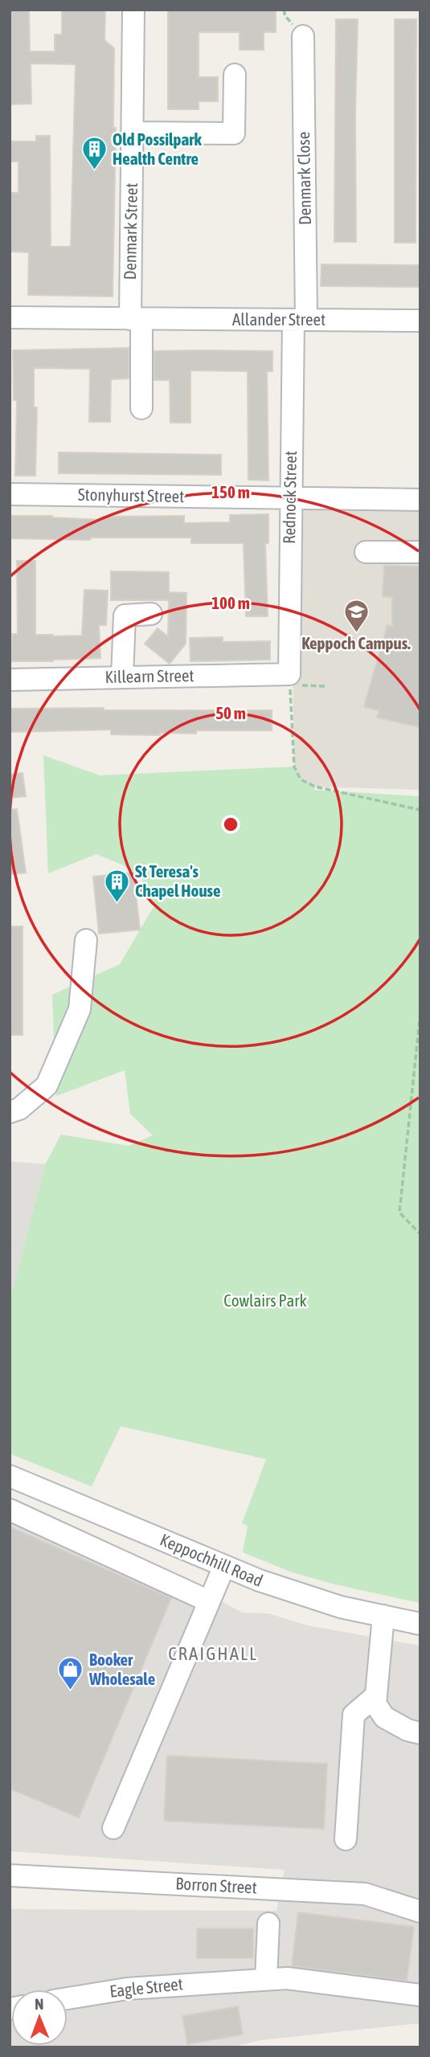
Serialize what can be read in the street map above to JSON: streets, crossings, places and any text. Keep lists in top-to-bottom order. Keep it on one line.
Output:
{"streets":{"street":["Denmark Close","Denmark Street","Allander Street","Stonyhurst Street","Rednock Street","Killearn Street","Keppochhill Road","Borron Street","Eagle Street"]},"crossings":[["Denmark Close","Allander Street"],["Denmark Close","Rednock Street"],["Denmark Street","Allander Street"],["Allander Street","Rednock Street"],["Stonyhurst Street","Rednock Street"],["Rednock Street","Killearn Street"]],"districts":["CRAIGHALL"],"parks":["Cowlairs Park"],"places":{"building":["Old Possilpark Health Centre","St Teresa's Chapel House"],"school or university":["Keppoch Campus."],"shop":["Booker Wholesale"]},"north":"top","rings":["150 m","100 m","50 m"]}
